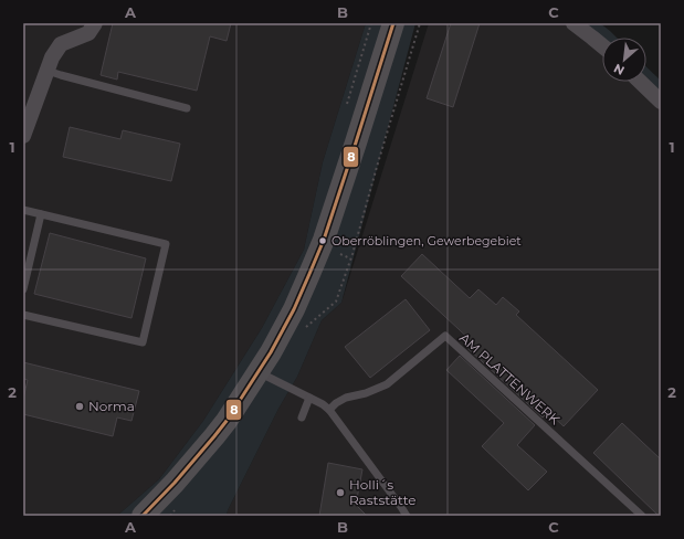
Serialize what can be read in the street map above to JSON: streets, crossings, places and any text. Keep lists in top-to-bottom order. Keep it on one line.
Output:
{"streets":{"lane":["AM PLATTENWERK"]},"places":["Oberröblingen, Gewerbegebiet","Norma","Holli´s Raststätte"],"lines":["transit line 8"],"north":"bottom left","grid":{"columns":["A","B","C"],"rows":["1","2"]}}
